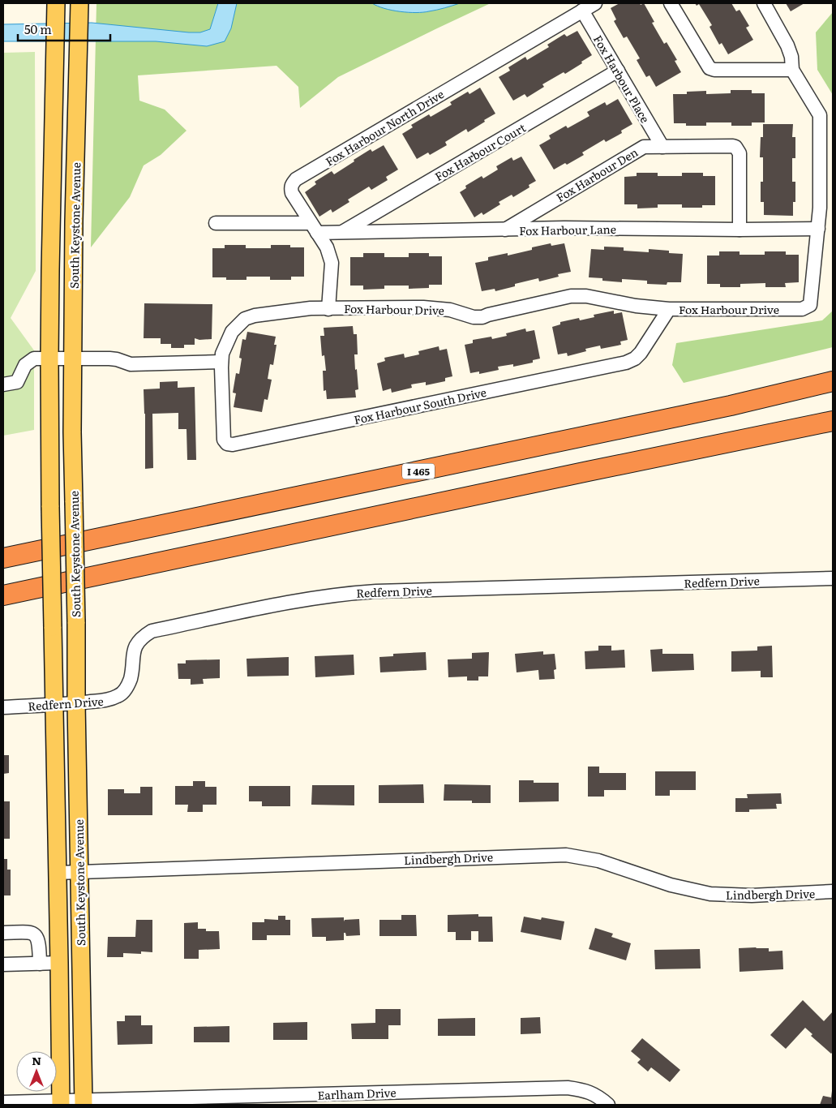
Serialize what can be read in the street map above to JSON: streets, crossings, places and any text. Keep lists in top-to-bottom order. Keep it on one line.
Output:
{"streets":{"highway":["I 465"],"main road":["South Keystone Avenue"],"street":["Fox Harbour Place","Fox Harbour North Drive","Fox Harbour Court","Fox Harbour Den","Fox Harbour Lane","Fox Harbour Drive","Fox Harbour South Drive","Redfern Drive","Lindbergh Drive","Earlham Drive"]},"crossings":[["Fox Harbour Place","Fox Harbour North Drive"],["Fox Harbour Place","Fox Harbour Court"],["Fox Harbour Place","Fox Harbour Den"],["Fox Harbour North Drive","Fox Harbour Lane"],["Fox Harbour North Drive","Fox Harbour Drive"],["Fox Harbour Court","Fox Harbour Lane"],["Fox Harbour Den","Fox Harbour Lane"],["South Keystone Avenue","Redfern Drive"],["South Keystone Avenue","Lindbergh Drive"],["South Keystone Avenue","Earlham Drive"],["Fox Harbour Lane","Fox Harbour Drive"],["Fox Harbour Drive","Fox Harbour South Drive"]],"scale_bar":"50 m","north":"top"}
